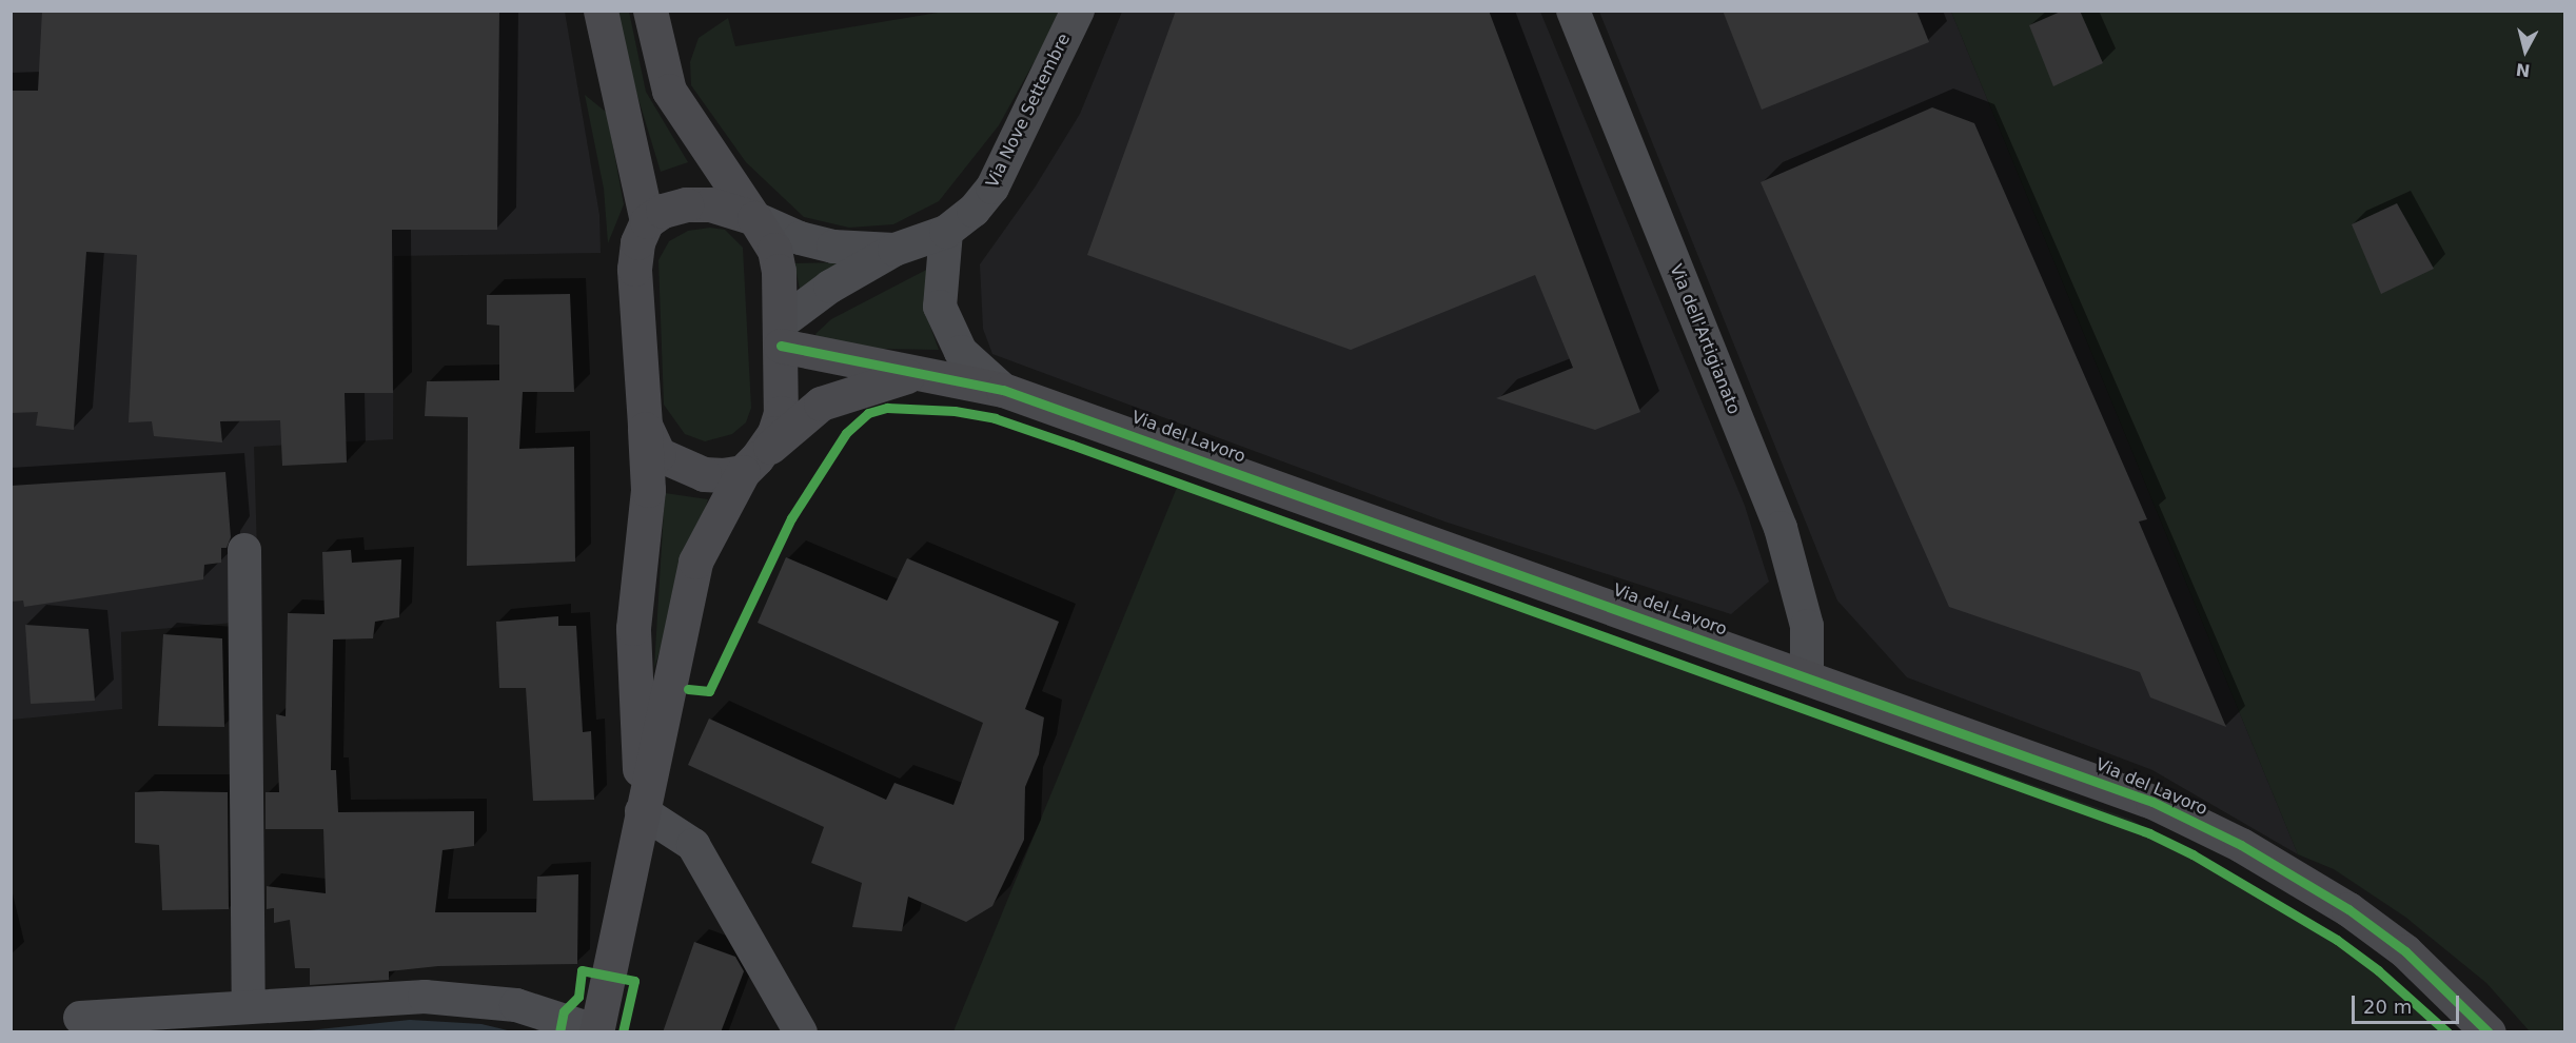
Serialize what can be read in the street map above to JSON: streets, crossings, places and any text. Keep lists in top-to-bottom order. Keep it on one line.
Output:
{"streets":{"main road":["Via del Lavoro"],"street":["Via Nove Settembre","Via dell'Artigianato"]},"crossings":[["Via Nove Settembre","Via del Lavoro"],["Via dell'Artigianato","Via del Lavoro"]],"scale_bar":"20 m","north":"bottom"}
